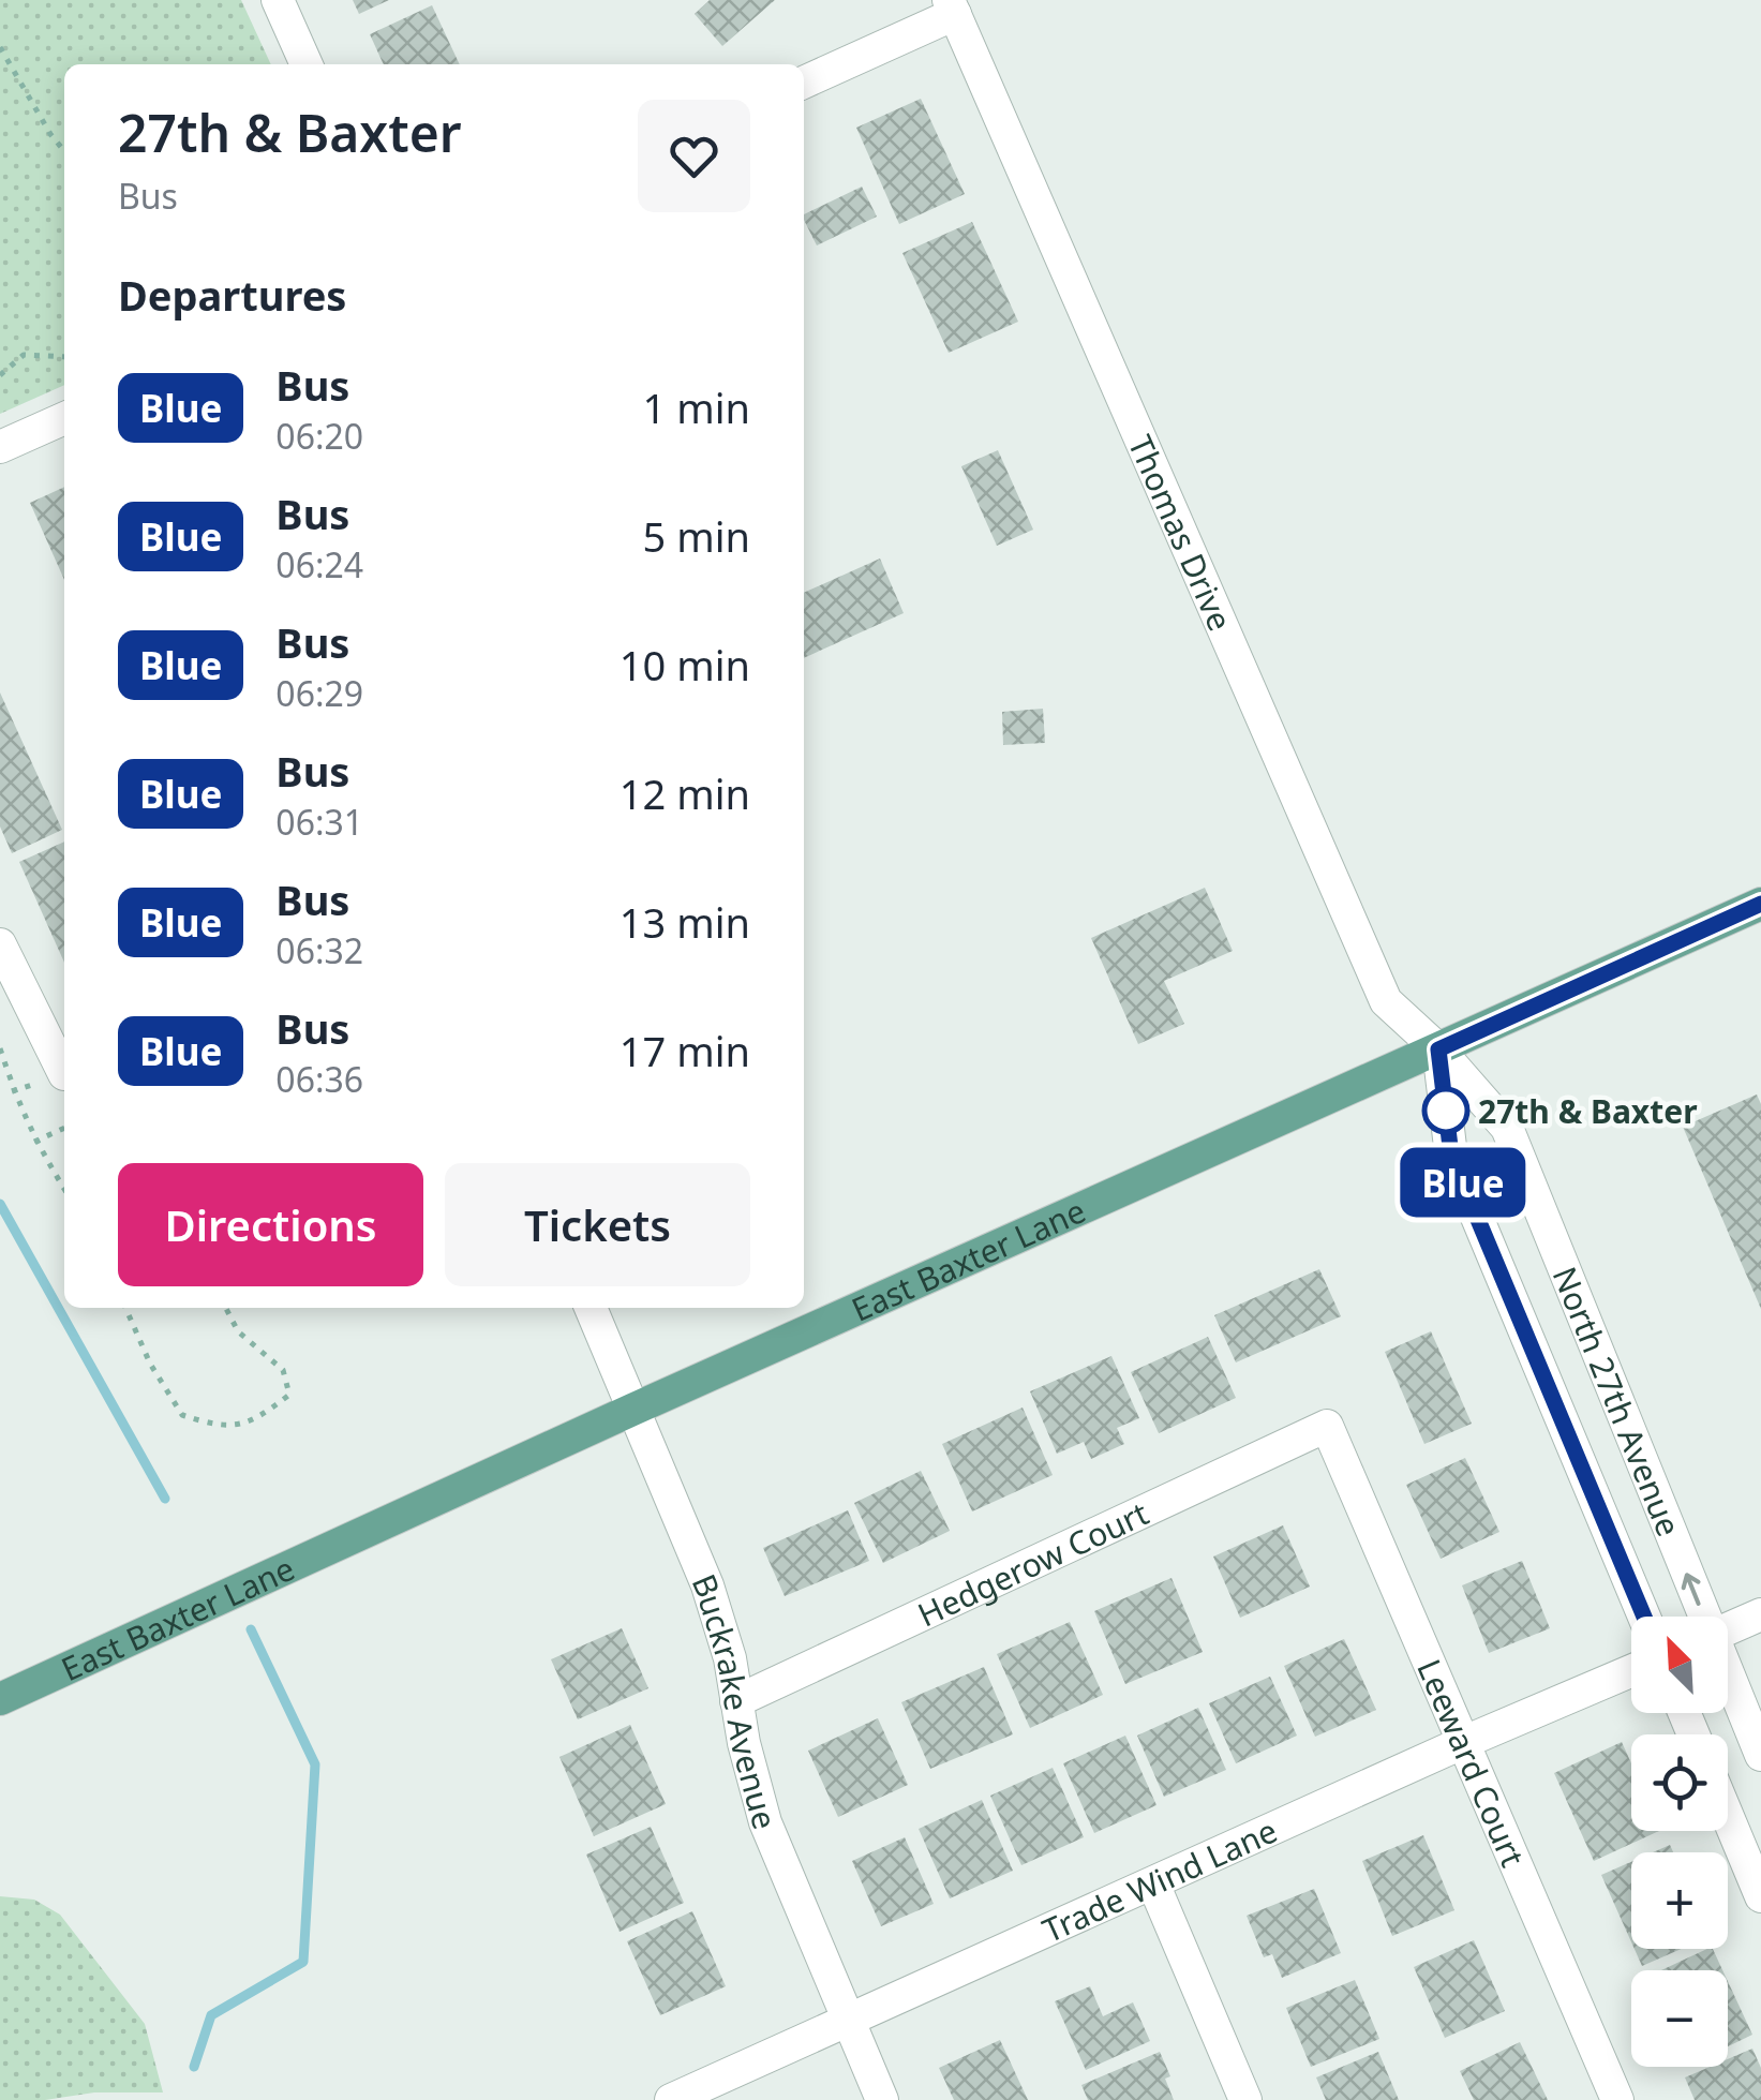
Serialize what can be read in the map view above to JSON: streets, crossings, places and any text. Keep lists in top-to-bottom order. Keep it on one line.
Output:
{"streets":{"main road":["East Baxter Lane"],"street":["Thomas Drive","North 27th Avenue","Hedgerow Court","Buckrake Avenue","Leeward Court","Trade Wind Lane"]},"crossings":[["Thomas Drive","East Baxter Lane"],["Thomas Drive","North 27th Avenue"],["East Baxter Lane","North 27th Avenue"],["East Baxter Lane","Buckrake Avenue"],["Hedgerow Court","Buckrake Avenue"],["Hedgerow Court","Leeward Court"],["Buckrake Avenue","Trade Wind Lane"],["Leeward Court","Trade Wind Lane"]],"places":["27th & Baxter"],"lines":["bus line Blue"],"north":"top left","page":{"on_map":"Blue","heading":[["27th & Baxter","Bus"],"Departures"],"list":[{"mark":"Blue","name":"Bus","note":"06:20","value":"1 min"},{"mark":"Blue","name":"Bus","note":"06:24","value":"5 min"},{"mark":"Blue","name":"Bus","note":"06:29","value":"10 min"},{"mark":"Blue","name":"Bus","note":"06:31","value":"12 min"},{"mark":"Blue","name":"Bus","note":"06:32","value":"13 min"},{"mark":"Blue","name":"Bus","note":"06:36","value":"17 min"}],"buttons":["Directions","Tickets"],"map_buttons":["+","−"]}}
